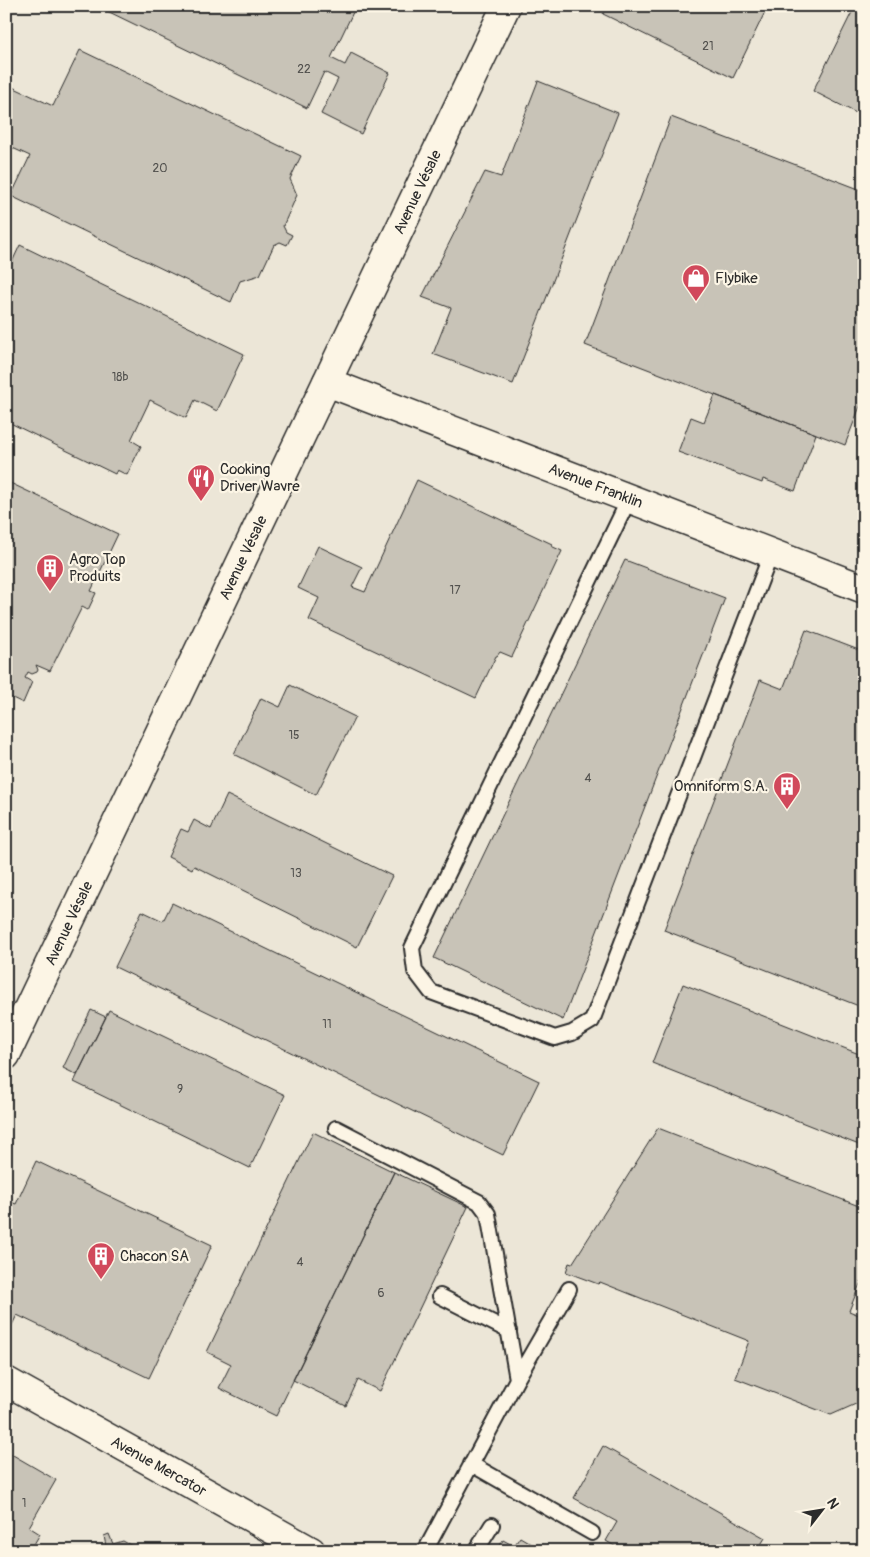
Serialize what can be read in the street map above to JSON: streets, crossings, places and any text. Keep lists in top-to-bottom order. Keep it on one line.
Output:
{"streets":{"street":["Avenue Vésale","Avenue Franklin","Avenue Mercator"]},"crossings":[["Avenue Vésale","Avenue Franklin"]],"places":{"shop":["Flybike"],"restaurant":["Cooking Driver Wavre"],"building":["Agro Top Produits","Omniform S.A.","Chacon SA"]},"house_numbers":["21","22","20","18b","17","15","4","13","11","9","4","6","1"],"north":"top right"}
